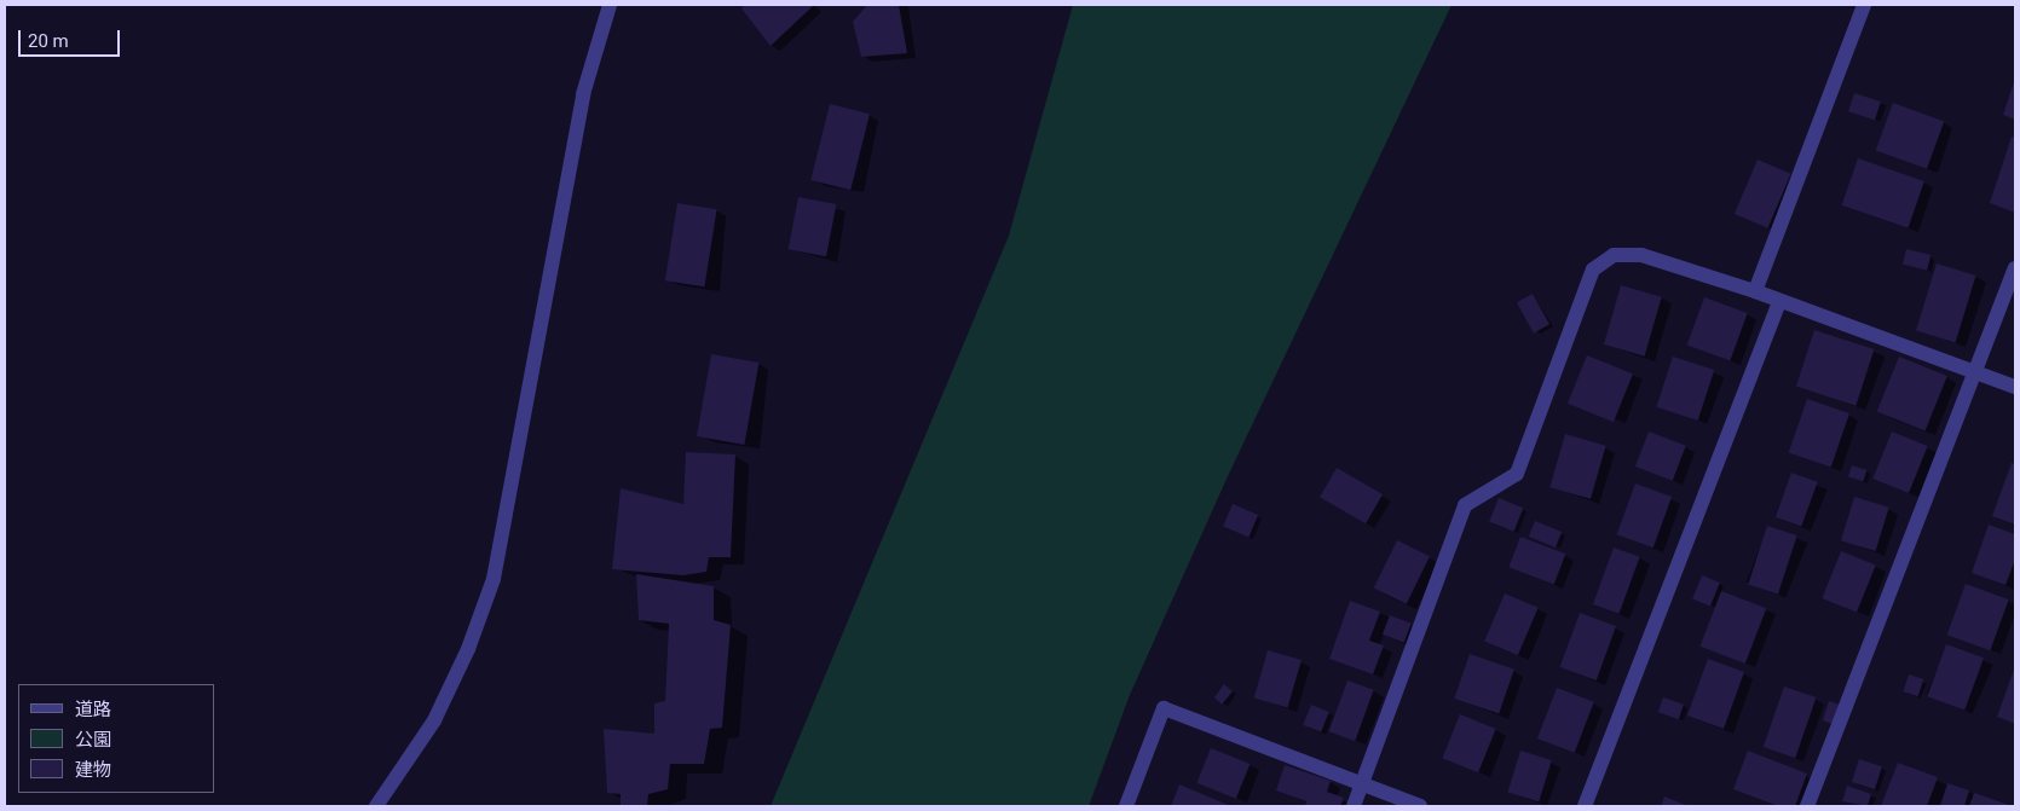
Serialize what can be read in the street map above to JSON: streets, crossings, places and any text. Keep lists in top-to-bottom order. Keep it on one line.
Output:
{"legend":["道路","公園","建物"],"scale_bar":"20 m"}
